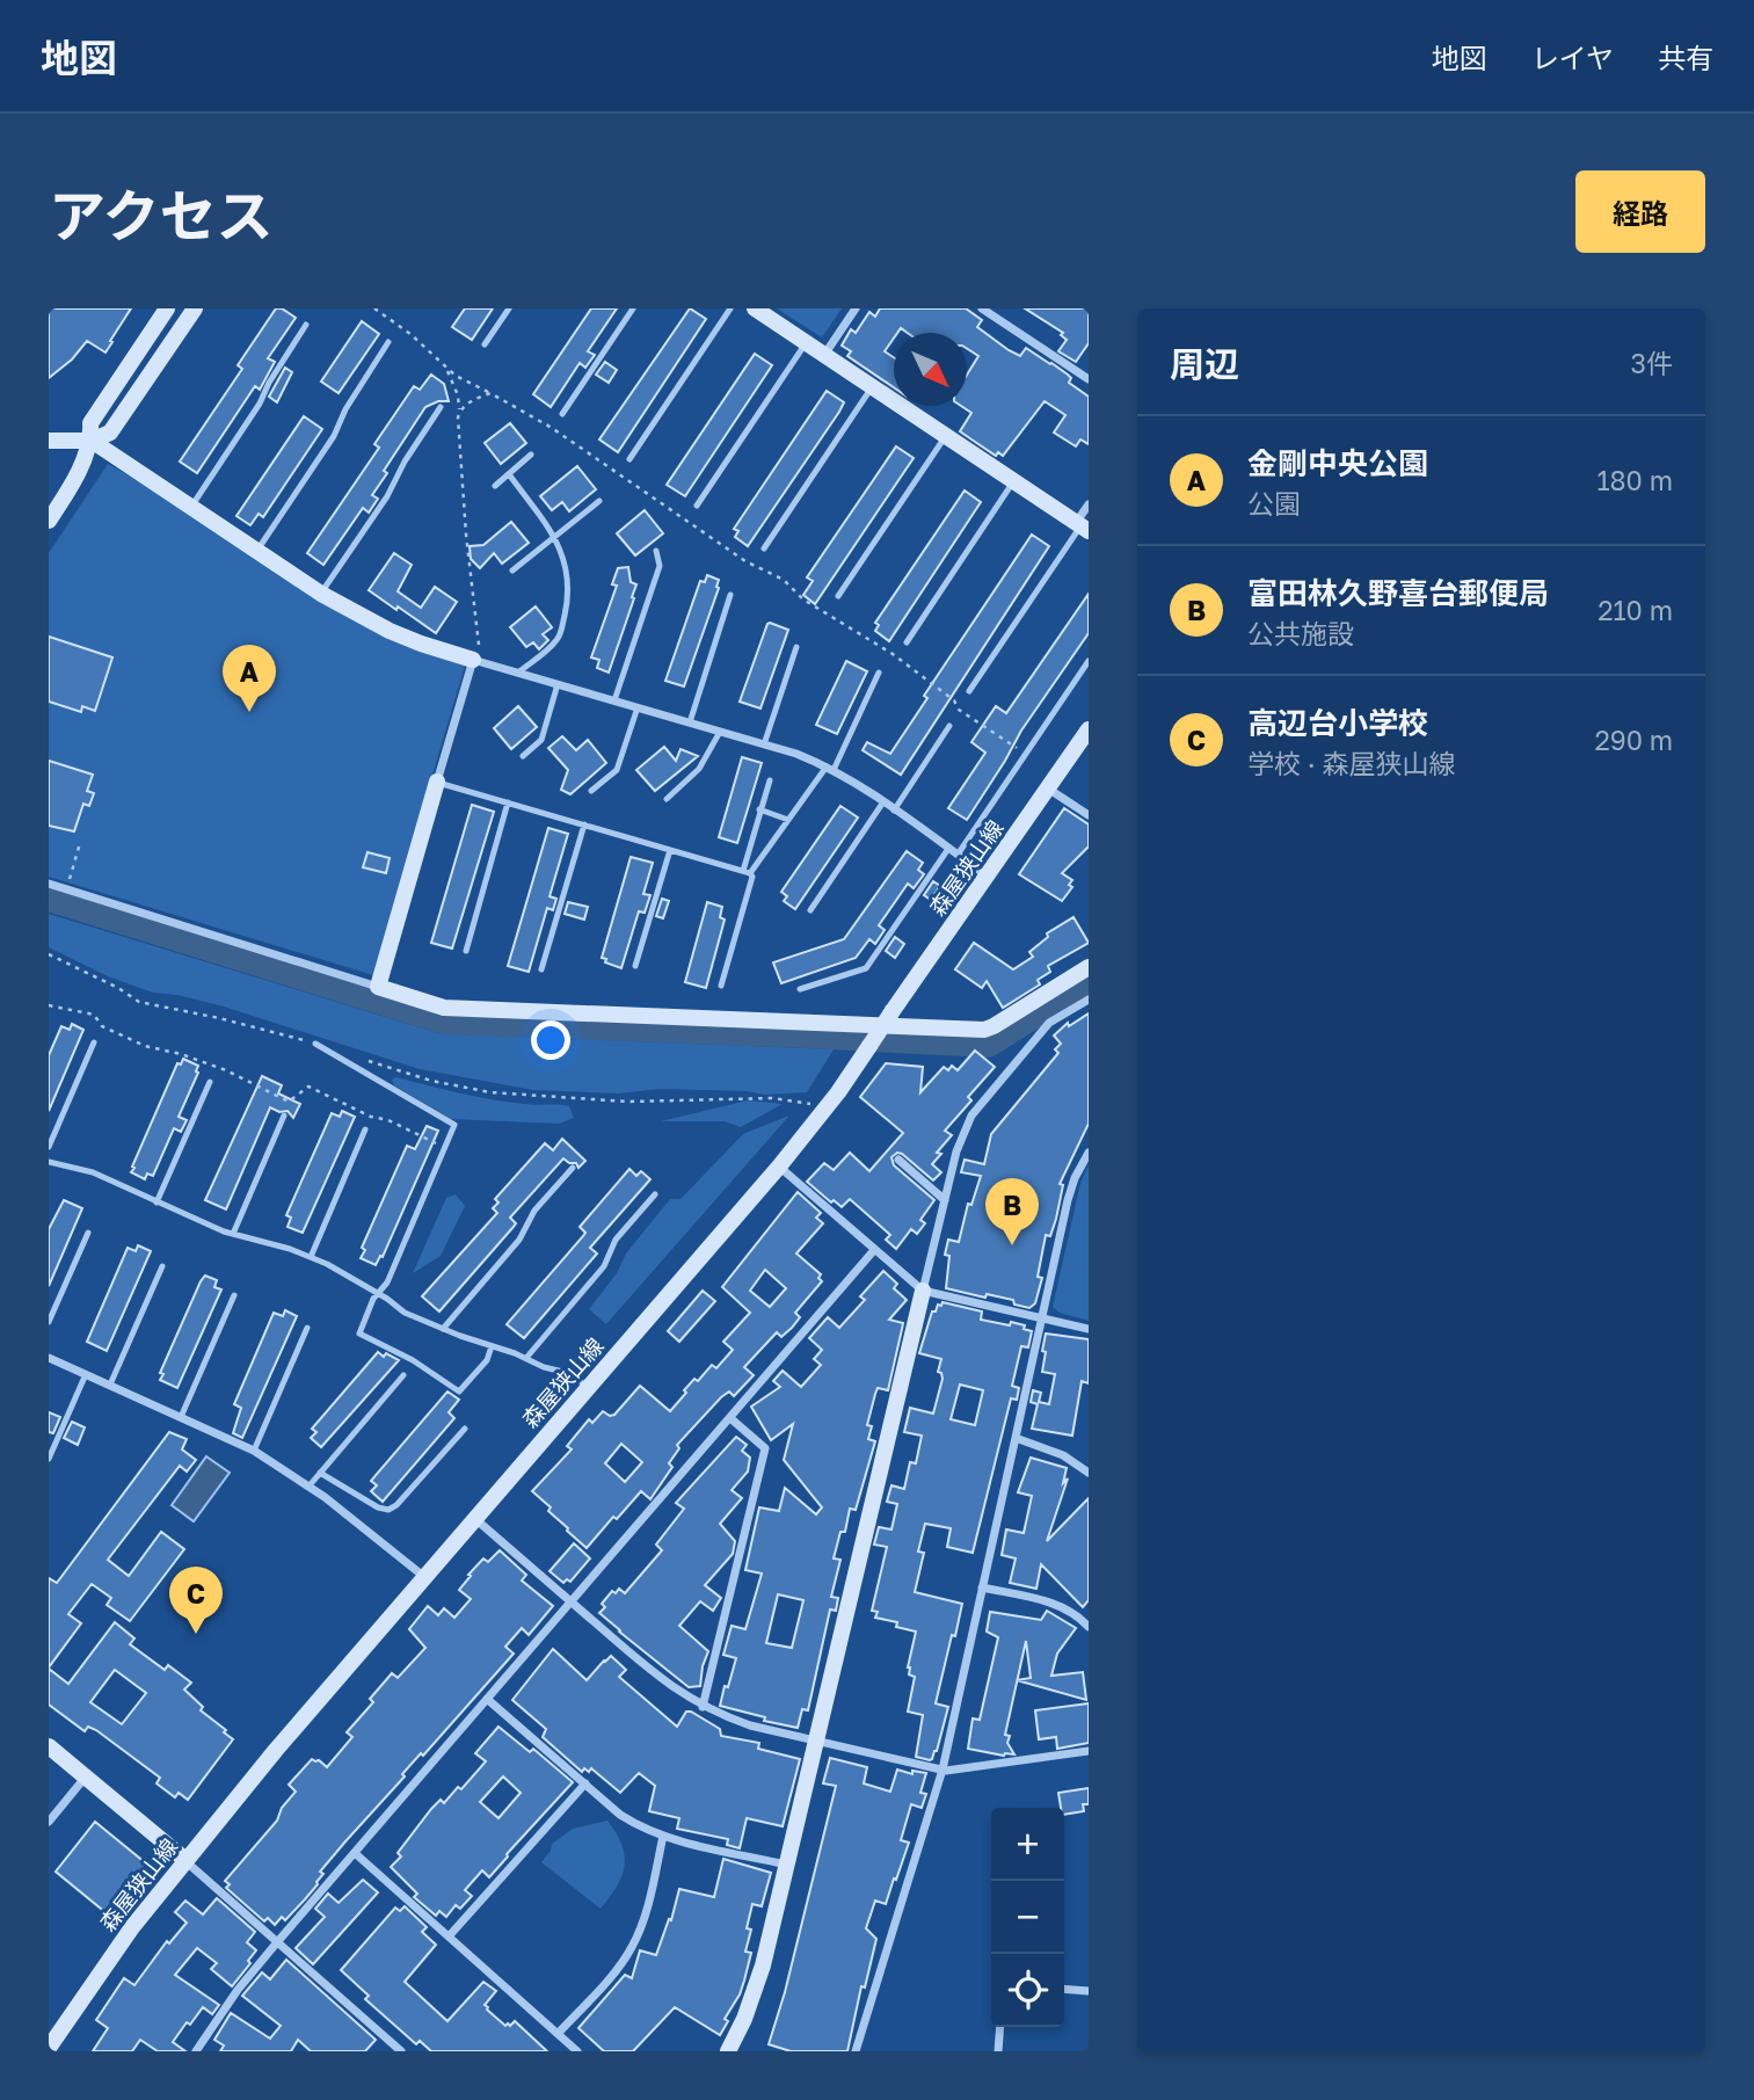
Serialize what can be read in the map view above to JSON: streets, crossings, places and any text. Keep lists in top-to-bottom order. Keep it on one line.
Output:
{"streets":{"street":["森屋狭山線"]},"north":"bottom right","page":{"header":"地図","nav":["地図","レイヤ","共有"],"title":"アクセス","buttons":"経路","heading":["周辺","3件"],"list":[{"mark":"A","name":"金剛中央公園","note":"公園","value":"180 m"},{"mark":"B","name":"富田林久野喜台郵便局","note":"公共施設","value":"210 m"},{"mark":"C","name":"高辺台小学校","note":"学校 · 森屋狭山線","value":"290 m"}],"pins":["A","B","C"],"map_buttons":["+","−"]}}
